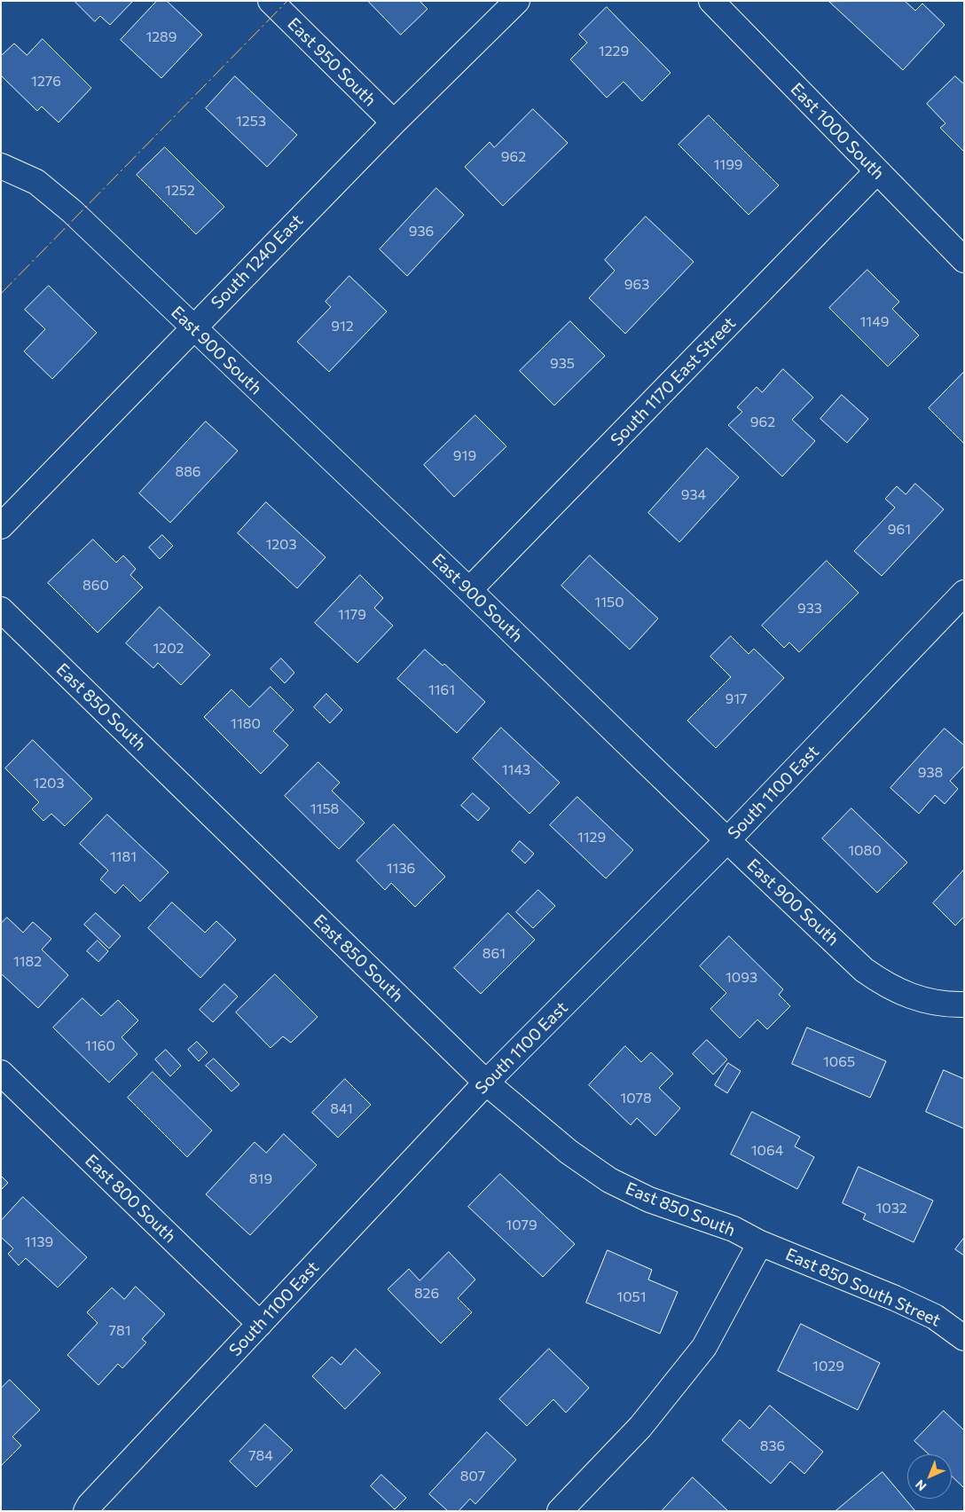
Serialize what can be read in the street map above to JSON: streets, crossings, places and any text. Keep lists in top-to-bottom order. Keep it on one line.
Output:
{"streets":{"street":["East 950 South","East 1000 South","South 1240 East","East 900 South","South 1170 East Street","East 850 South","South 1100 East","East 800 South","East 850 South Street"]},"crossings":[["East 950 South","South 1240 East"],["East 1000 South","South 1170 East Street"],["South 1240 East","East 900 South"],["East 900 South","South 1170 East Street"],["East 900 South","South 1100 East"],["East 850 South","South 1100 East"],["East 850 South","East 850 South Street"],["South 1100 East","East 800 South"]],"house_numbers":["1289","1229","1276","1253","962","1199","1252","936","963","1149","912","935","962","919","886","934","961","1203","860","1150","933","1179","1202","1161","917","1180","1143","938","1203","1158","1129","1080","1181","1136","861","1182","1093","1160","1065","1078","841","1064","819","1032","1079","1139","826","1051","781","1029","836","784","807"],"north":"bottom left"}
